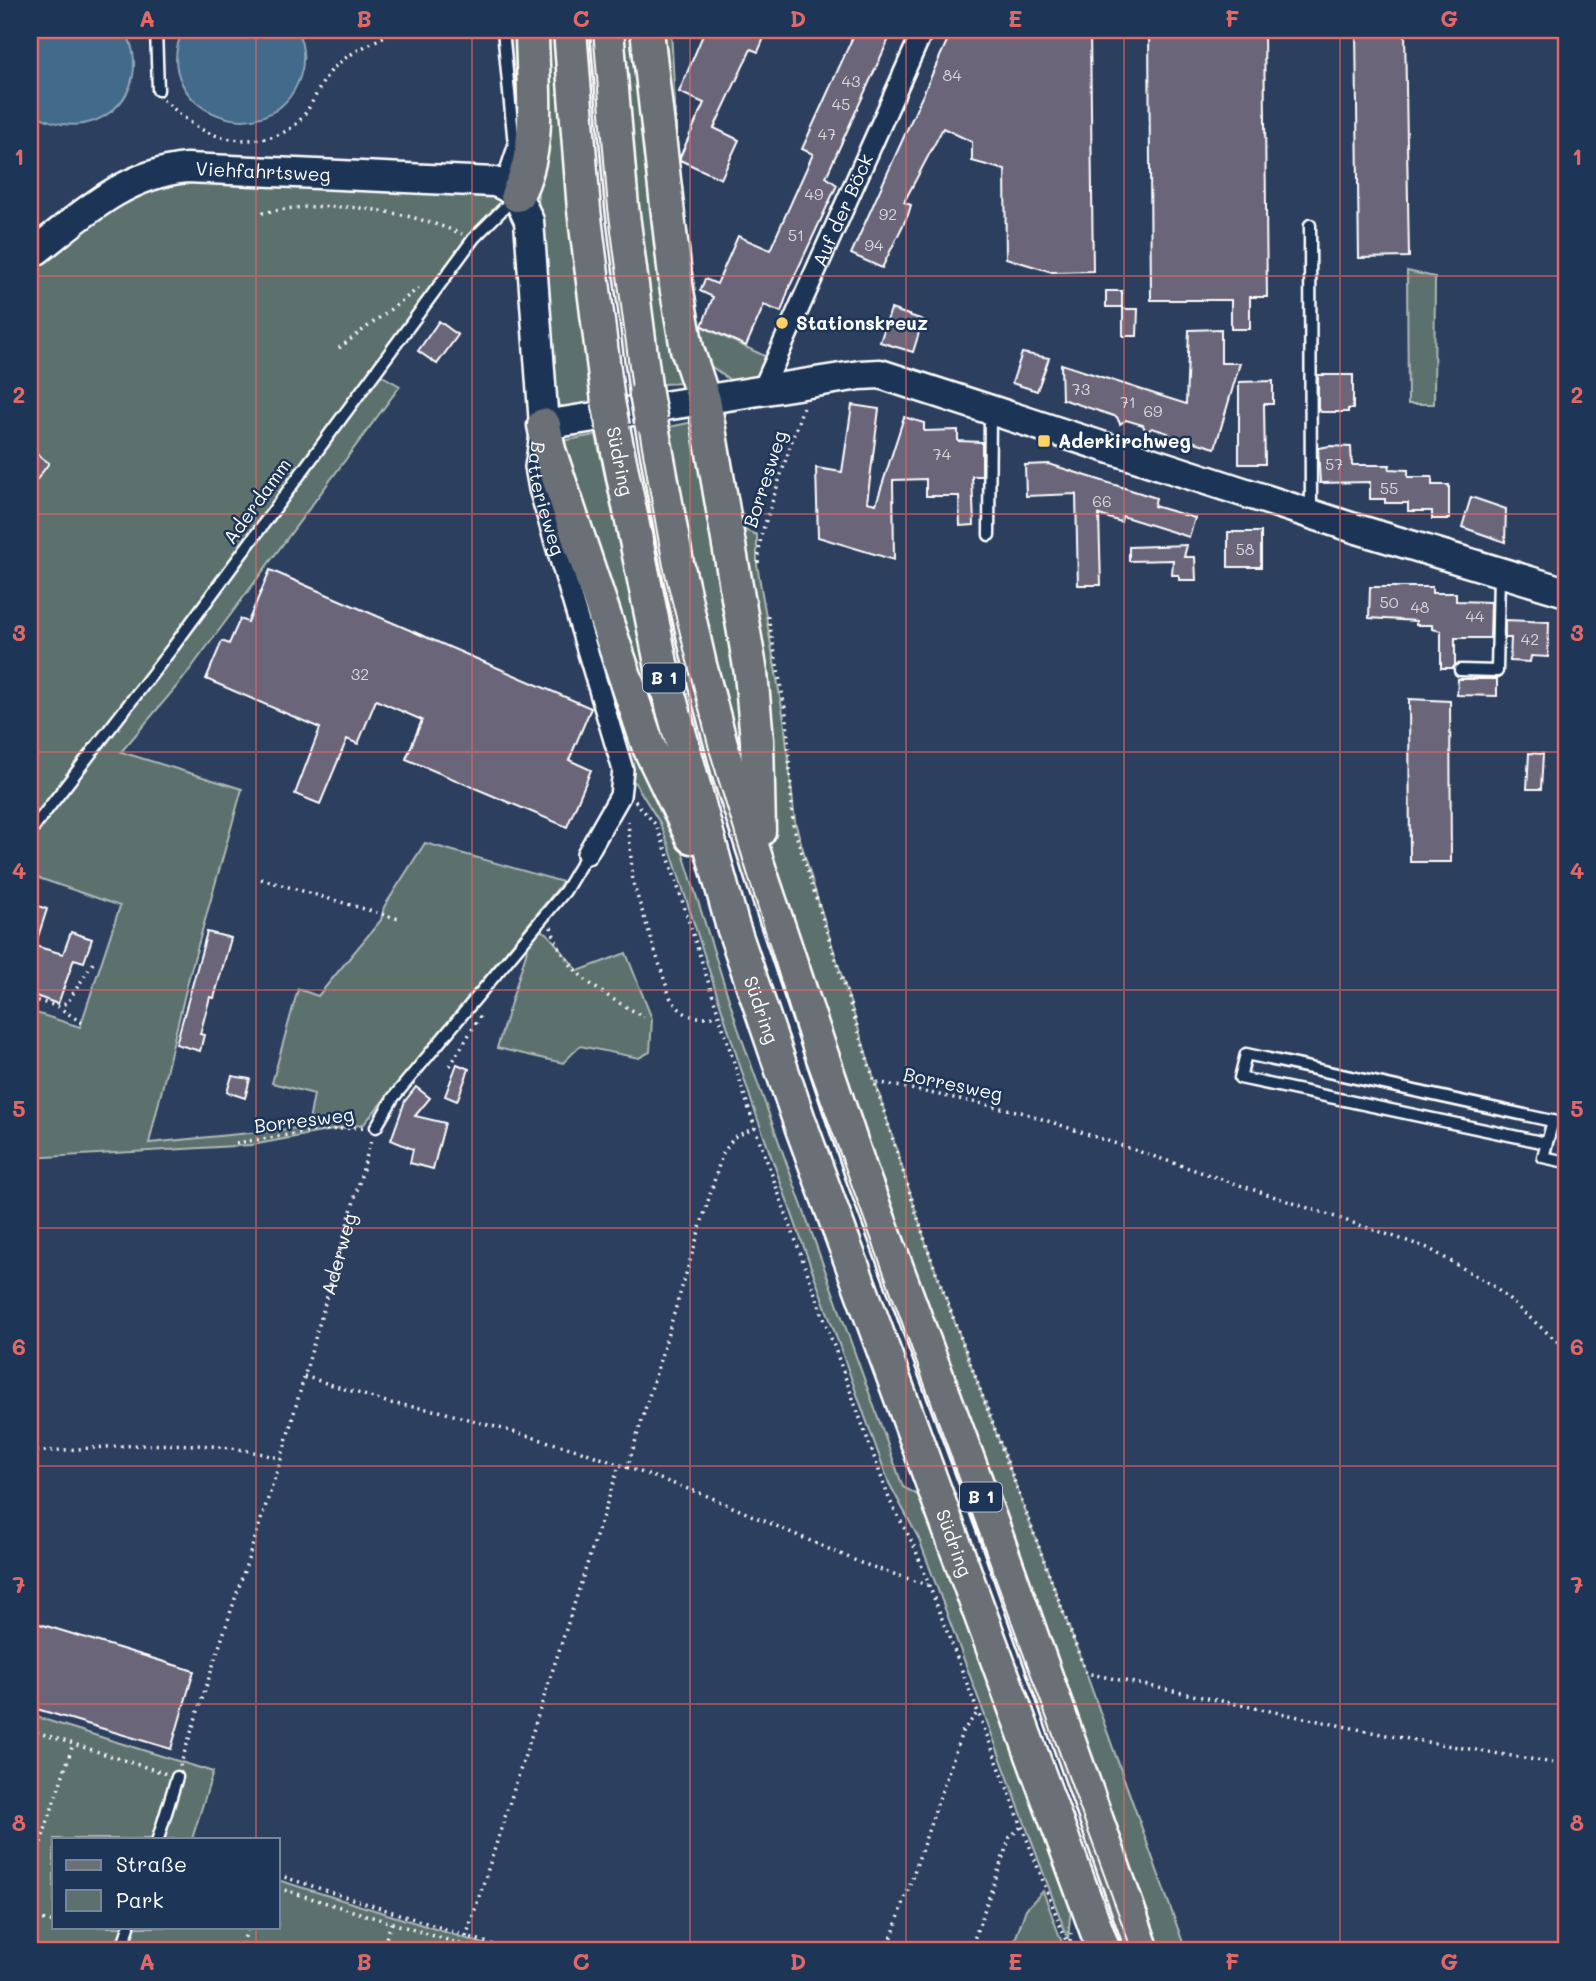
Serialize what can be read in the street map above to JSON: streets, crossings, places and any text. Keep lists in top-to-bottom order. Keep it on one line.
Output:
{"streets":{"main road":["Südring","B 1"],"street":["Viehfahrtsweg","Auf der Böck","Batterieweg"],"lane":["Aderdamm"],"path":["Borresweg","Aderweg"]},"crossings":[["Viehfahrtsweg","Batterieweg"],["Viehfahrtsweg","Aderdamm"],["Borresweg","Aderweg"],["Batterieweg","Aderdamm"]],"places":{"other":["Stationskreuz"],"transit":["Aderkirchweg"]},"house_numbers":["84","43","45","47","49","92","51","94","73","71","69","74","57","55","66","58","50","48","44","42","32"],"legend":["Straße","Park"],"grid":{"columns":["A","B","C","D","E","F","G"],"rows":["1","2","3","4","5","6","7","8"]}}
